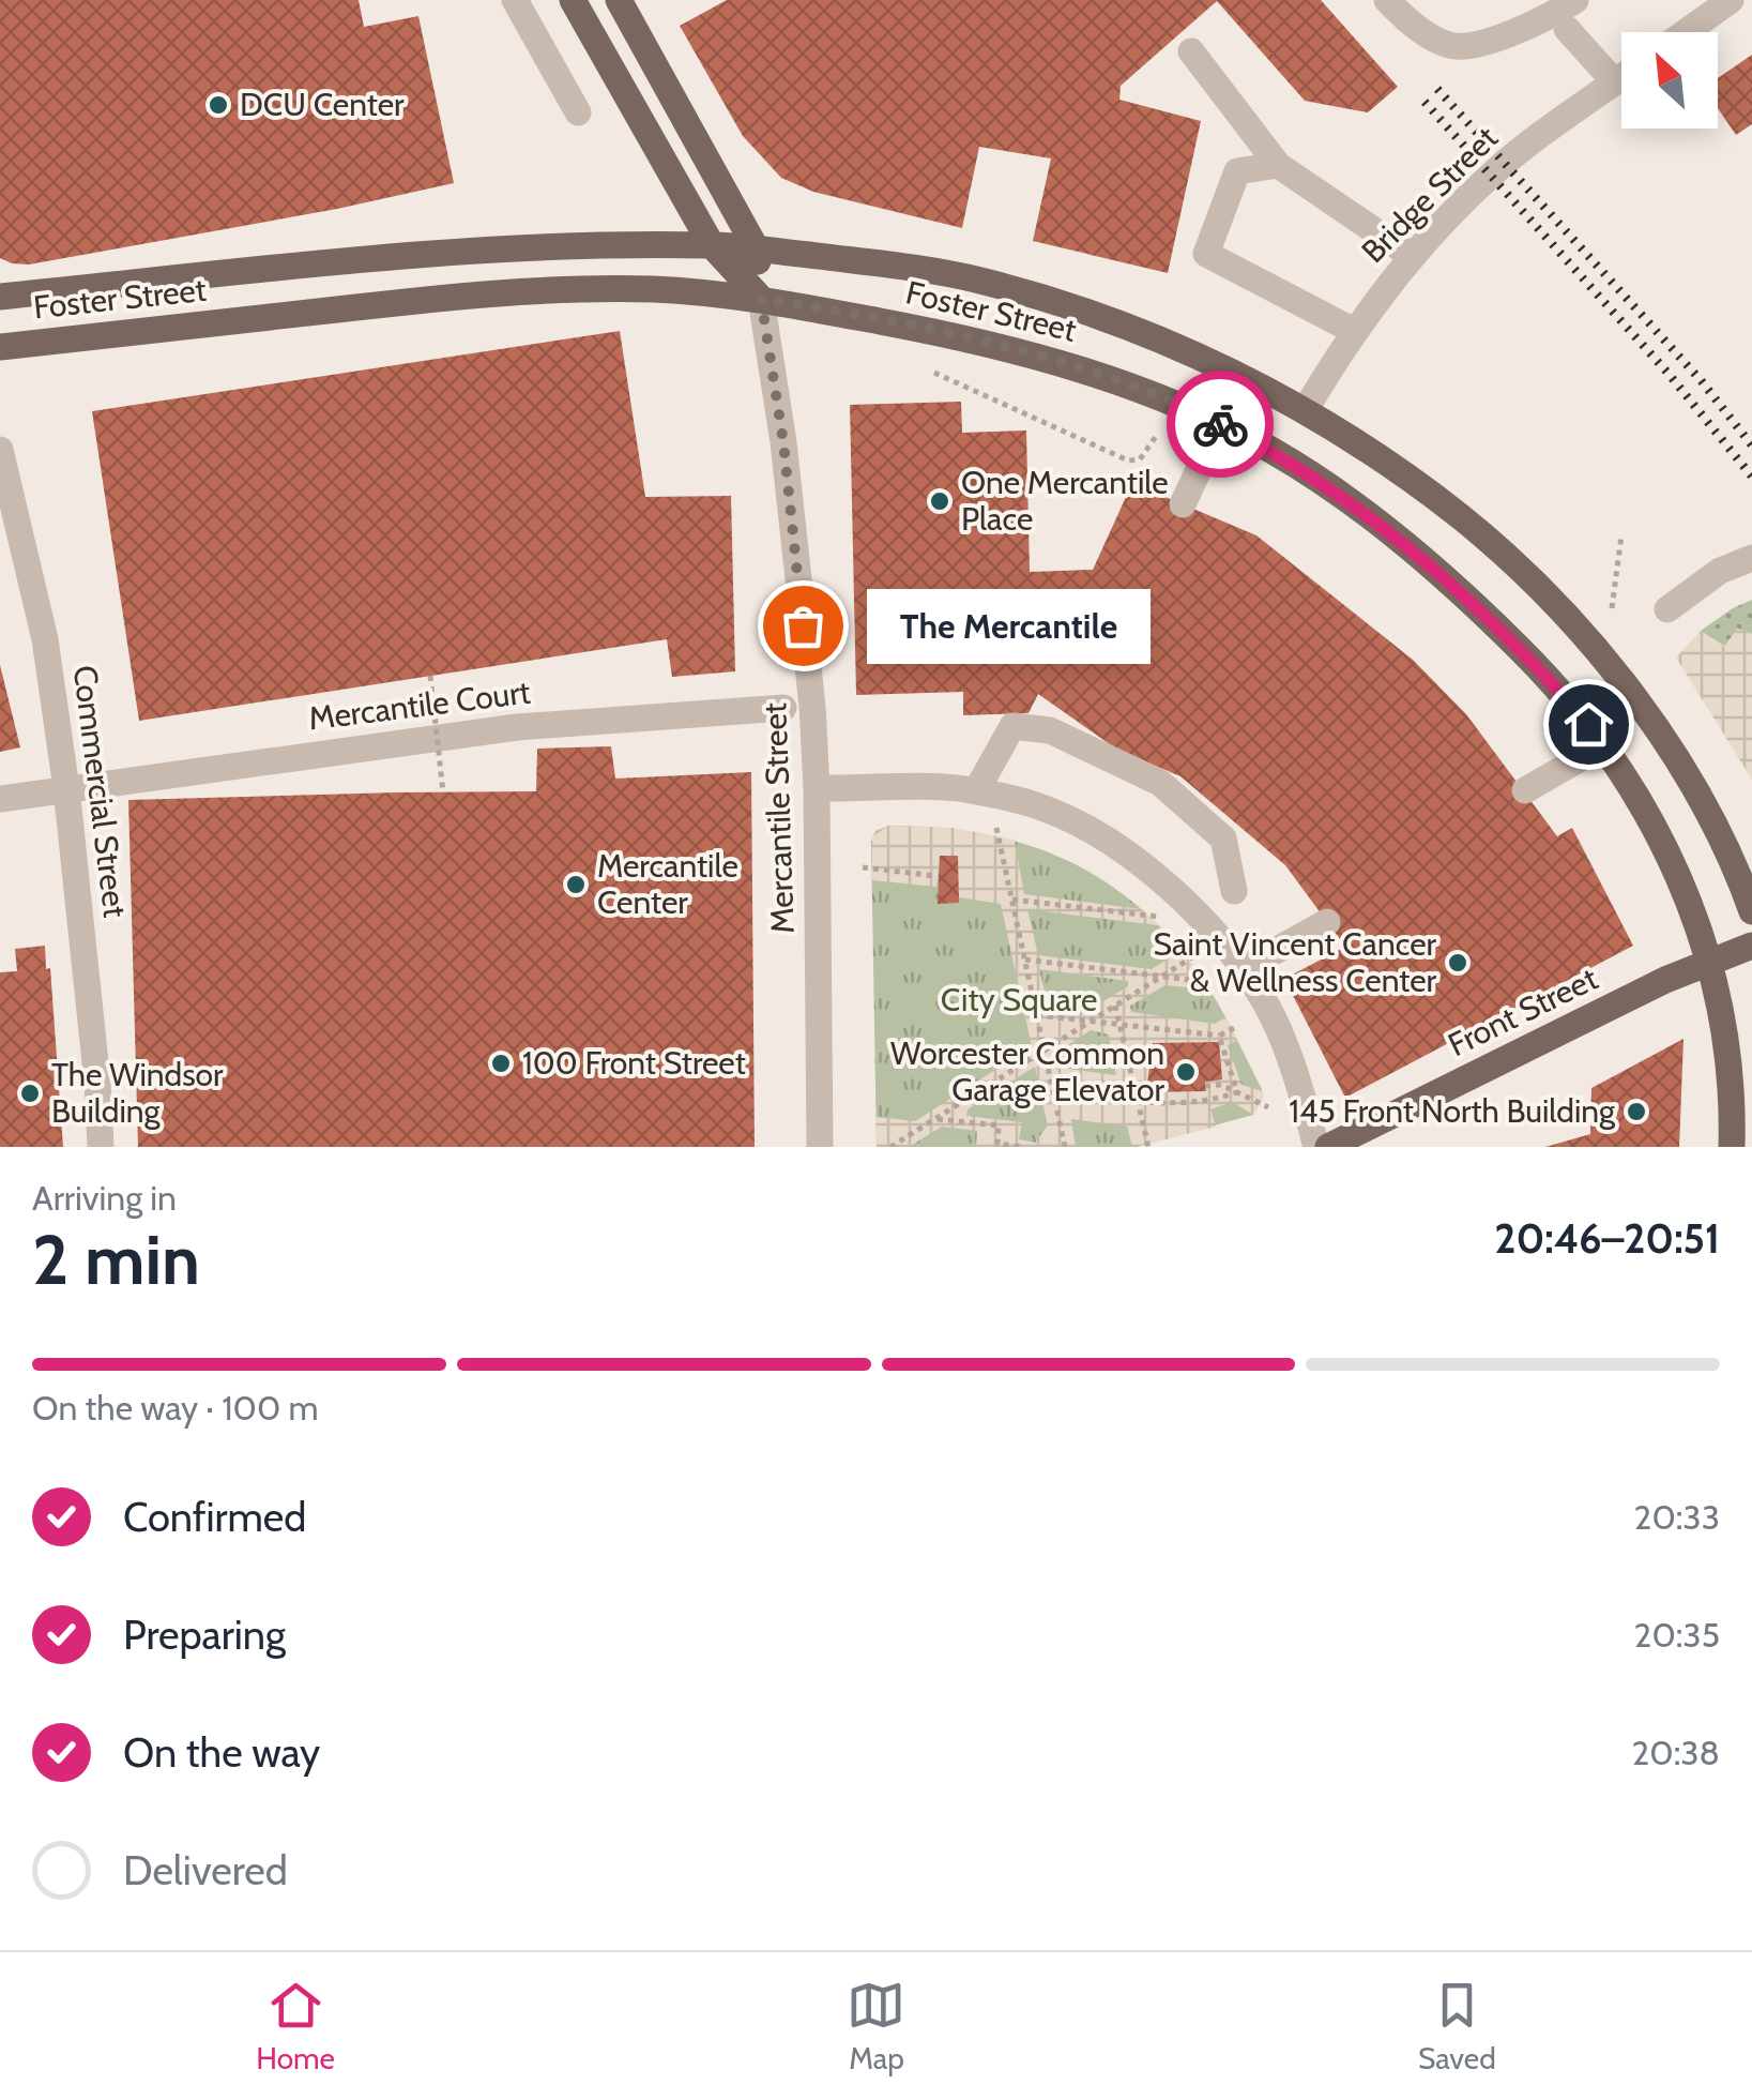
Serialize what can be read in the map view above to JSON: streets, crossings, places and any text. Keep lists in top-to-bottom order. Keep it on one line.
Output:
{"streets":{"main road":["Foster Street","Front Street"],"street":["Bridge Street","Mercantile Court","Commercial Street","Mercantile Street"]},"crossings":[["Bridge Street","Foster Street"],["Foster Street","Mercantile Street"],["Foster Street","Front Street"],["Mercantile Court","Commercial Street"]],"parks":["City Square"],"places":["DCU Center","One Mercantile Place","The Mercantile","Mercantile Center","Saint Vincent Cancer & Wellness Center","100 Front Street","Worcester Common Garage Elevator","The Windsor Building","145 Front North Building"],"north":"top left","page":{"bubble":"The Mercantile","heading":["2 min","Arriving in","20:46–20:51"],"bar":"On the way · 100 m","list":[["Confirmed","20:33"],["Preparing","20:35"],["On the way","20:38"],"Delivered"],"tabs":["Home","Map","Saved"]}}
